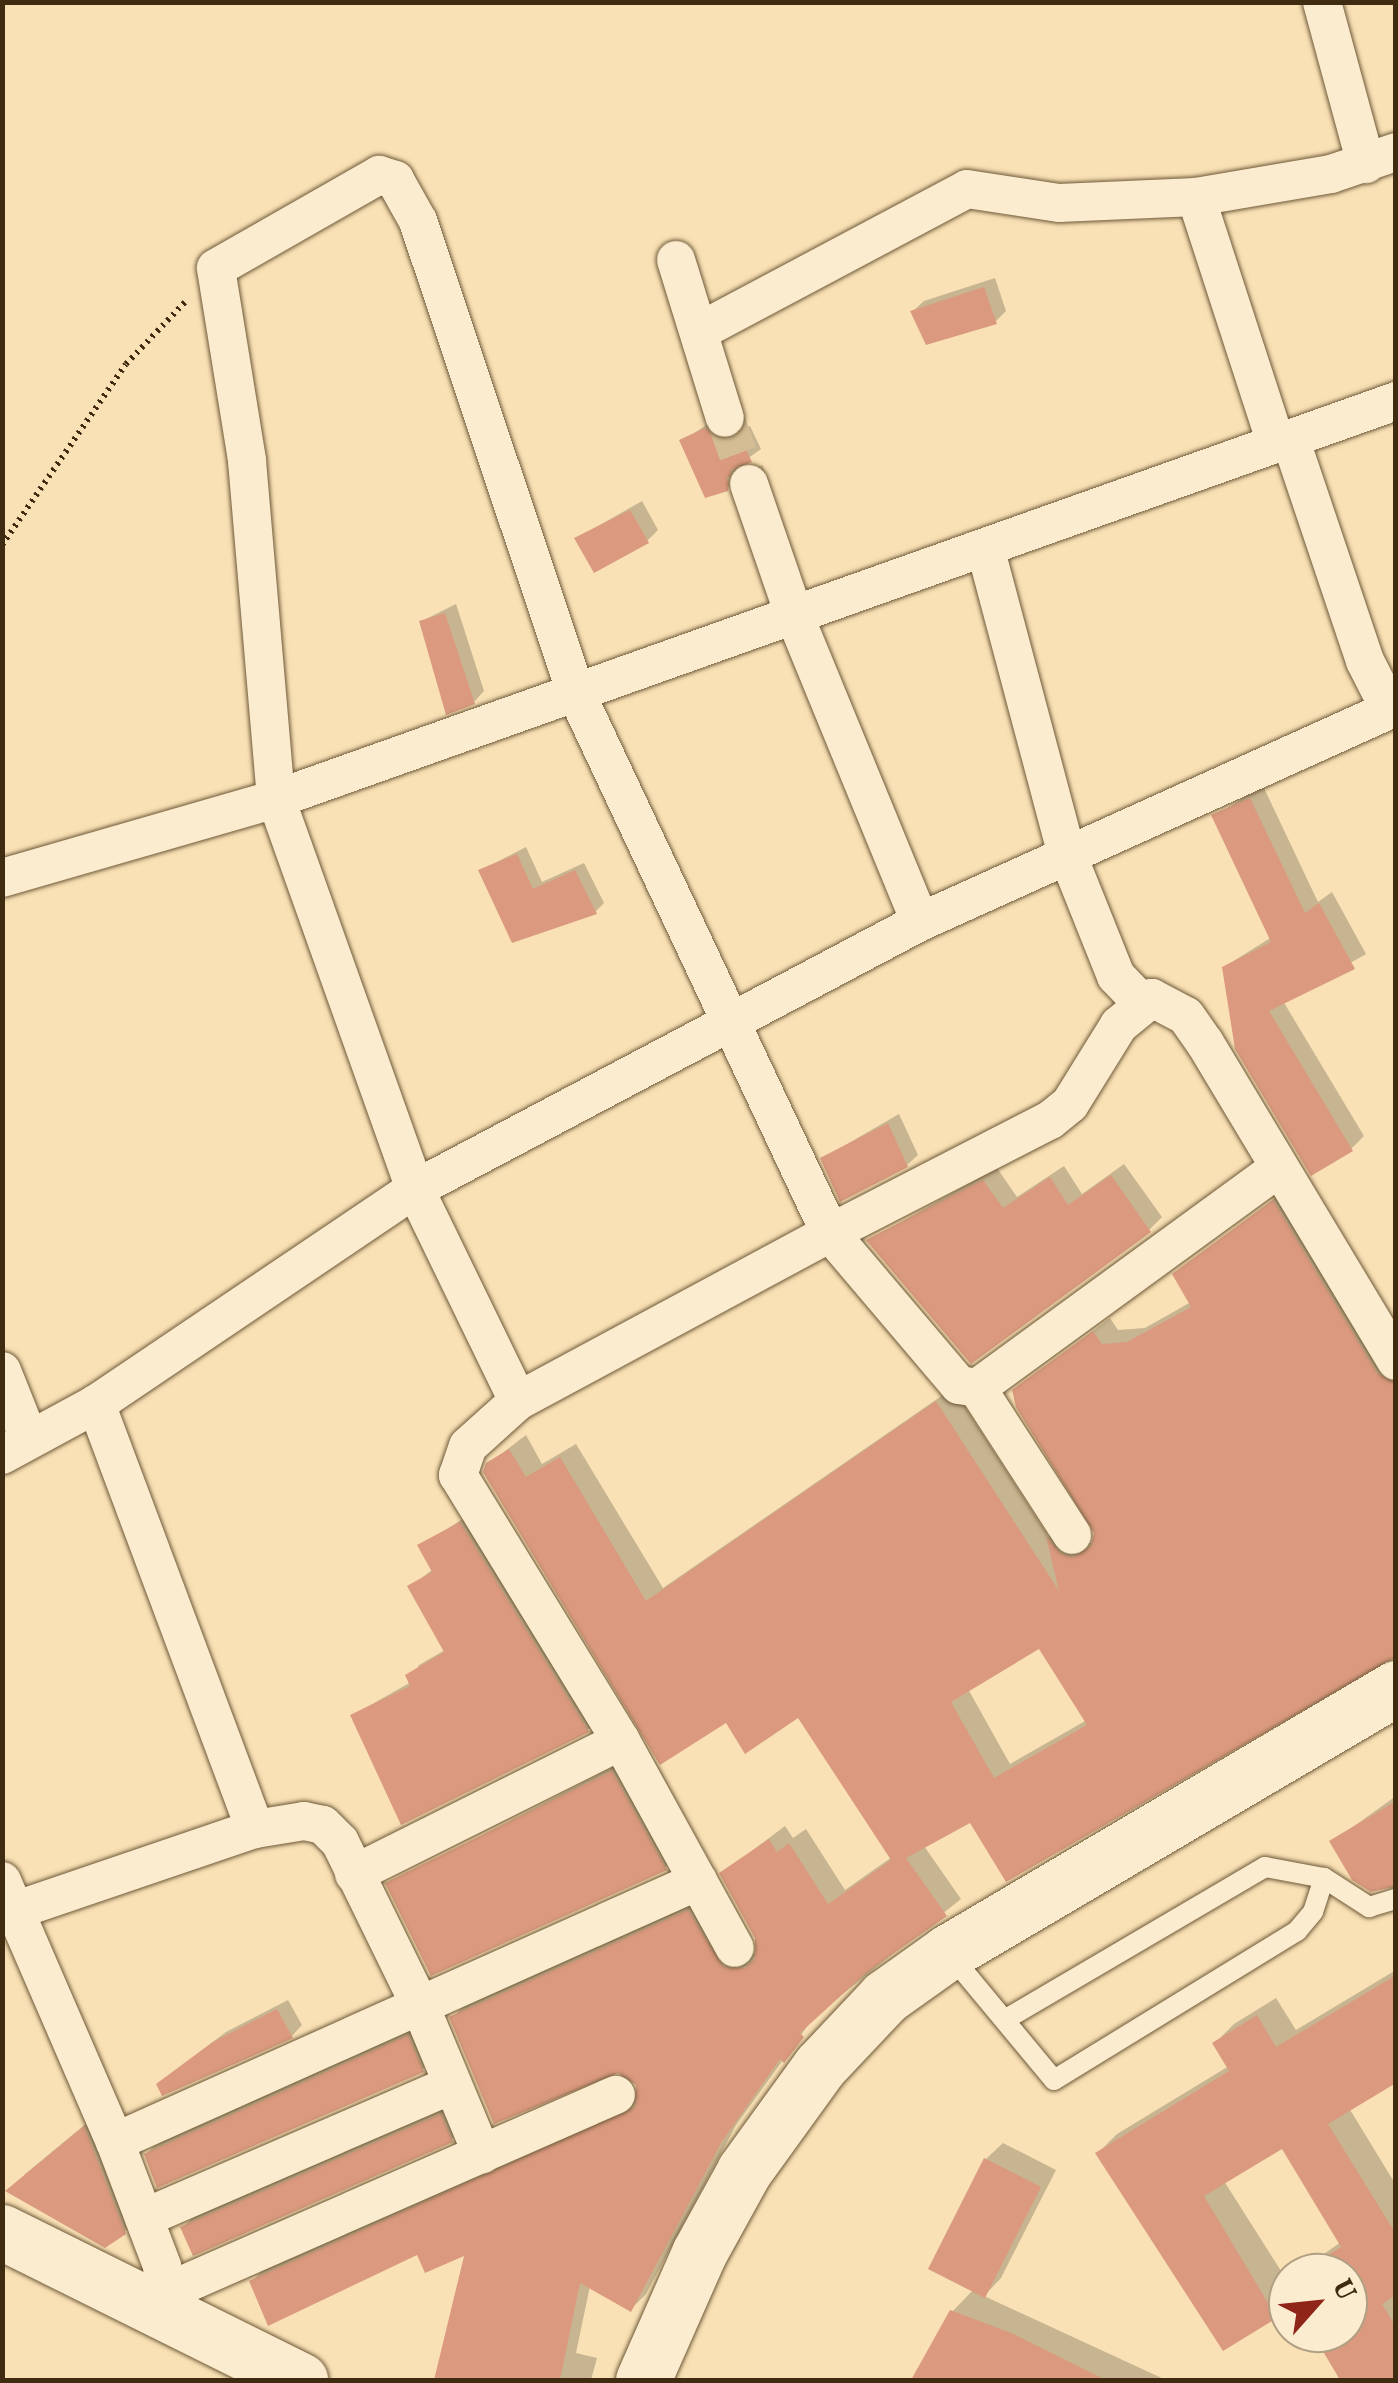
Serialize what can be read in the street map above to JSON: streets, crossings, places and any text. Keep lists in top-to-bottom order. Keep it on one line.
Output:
{"north":"top right"}
